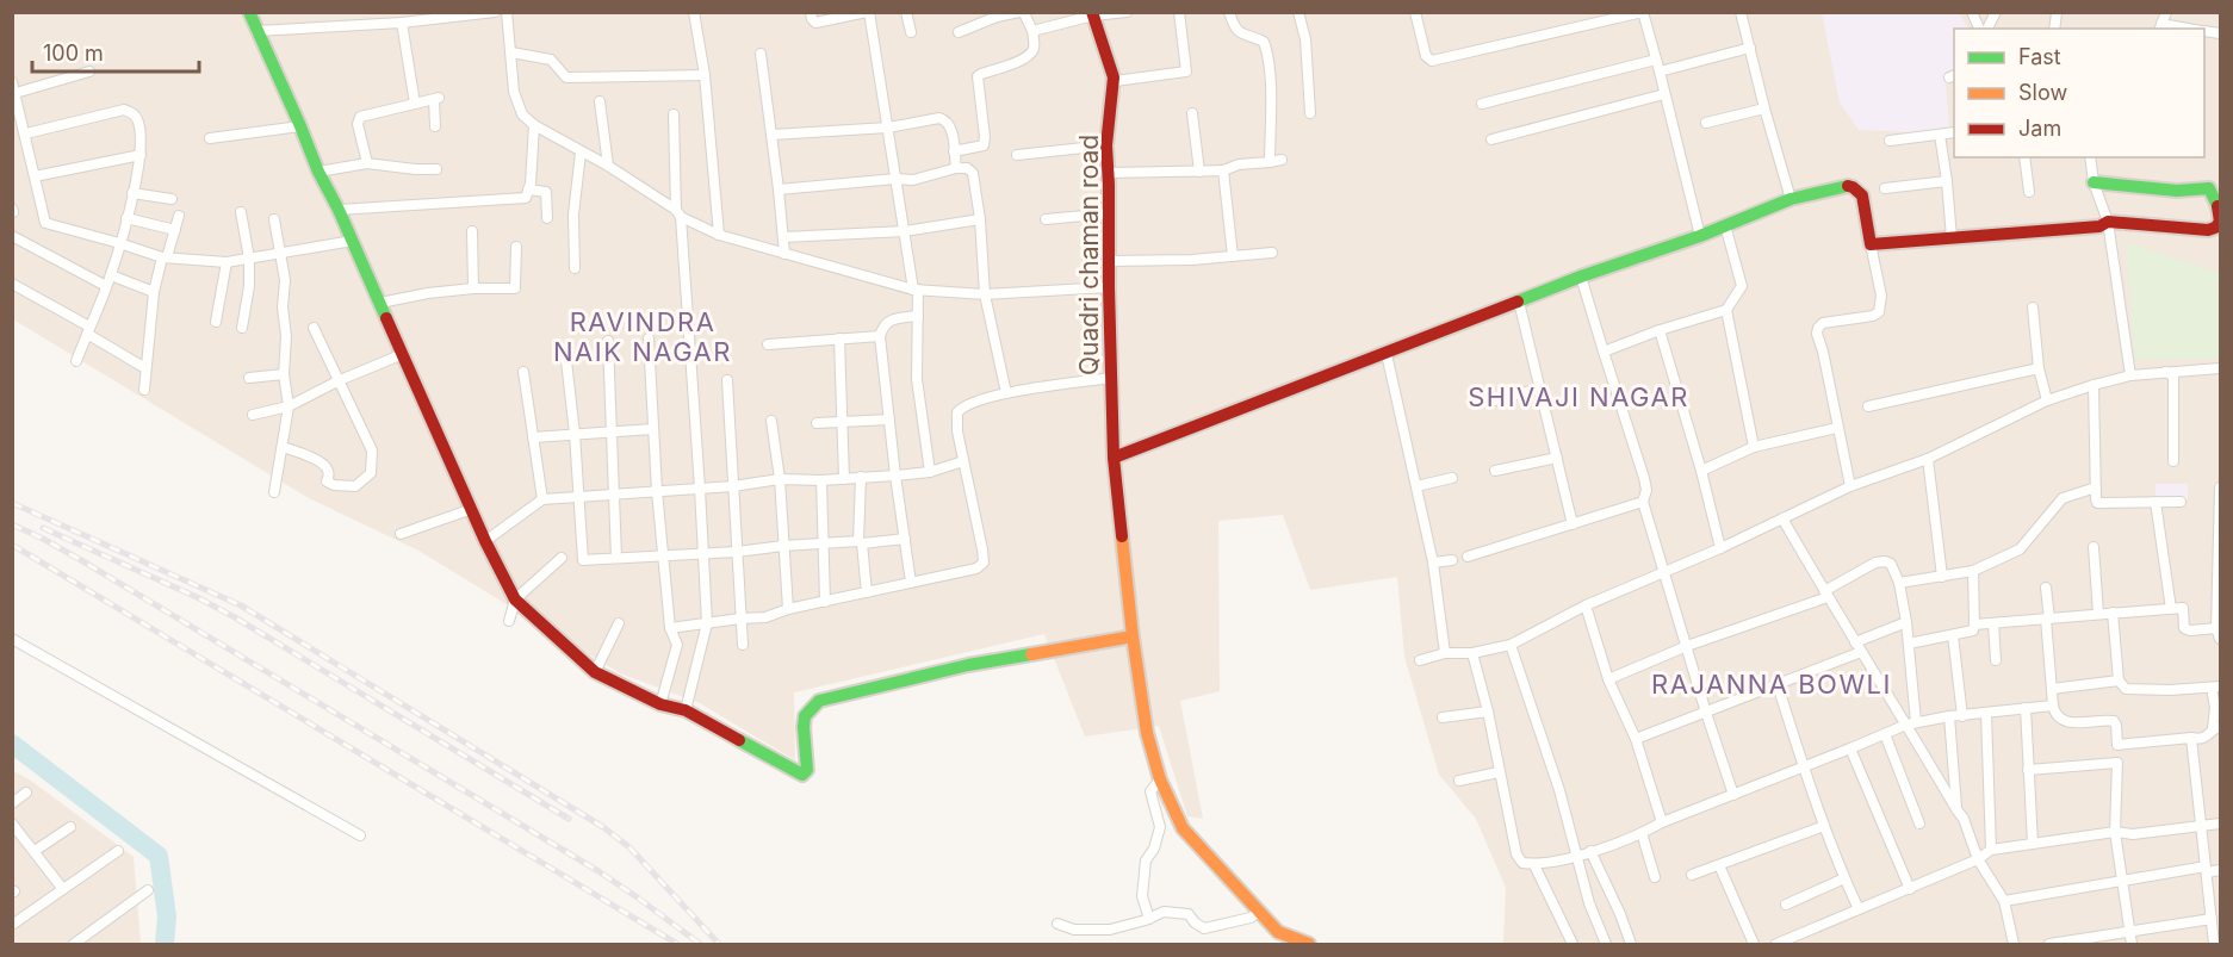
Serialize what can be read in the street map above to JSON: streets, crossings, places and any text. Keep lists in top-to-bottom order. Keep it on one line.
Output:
{"streets":{"street":["Quadri chaman road"]},"districts":["RAVINDRA NAIK NAGAR","SHIVAJI NAGAR","RAJANNA BOWLI"],"legend":["Fast","Slow","Jam"],"scale_bar":"100 m"}
